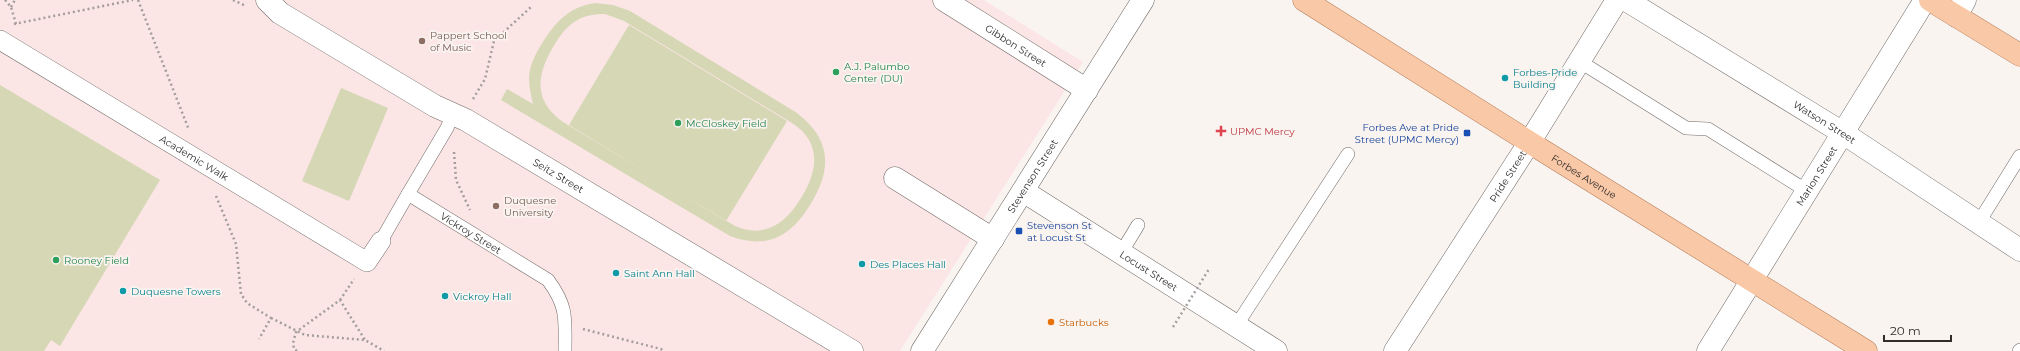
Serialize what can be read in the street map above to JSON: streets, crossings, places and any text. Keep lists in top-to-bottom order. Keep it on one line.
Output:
{"streets":{"main road":["Forbes Avenue"],"street":["Gibbon Street","Watson Street","Academic Walk","Seitz Street","Stevenson Street","Marion Street","Pride Street","Locust Street"],"lane":["Vickroy Street"]},"crossings":[["Gibbon Street","Stevenson Street"],["Watson Street","Marion Street"],["Stevenson Street","Locust Street"],["Marion Street","Forbes Avenue"],["Pride Street","Forbes Avenue"]],"places":{"other":["Pappert School of Music","A.J. Palumbo Center (DU)","Forbes-Pride Building","McCloskey Field","Duquesne University","Rooney Field","Des Places Hall","Saint Ann Hall","Duquesne Towers","Vickroy Hall","Starbucks"],"health":["UPMC Mercy"],"transit":["Forbes Ave at Pride Street (UPMC Mercy)","Stevenson St at Locust St"]},"scale_bar":"20 m"}
